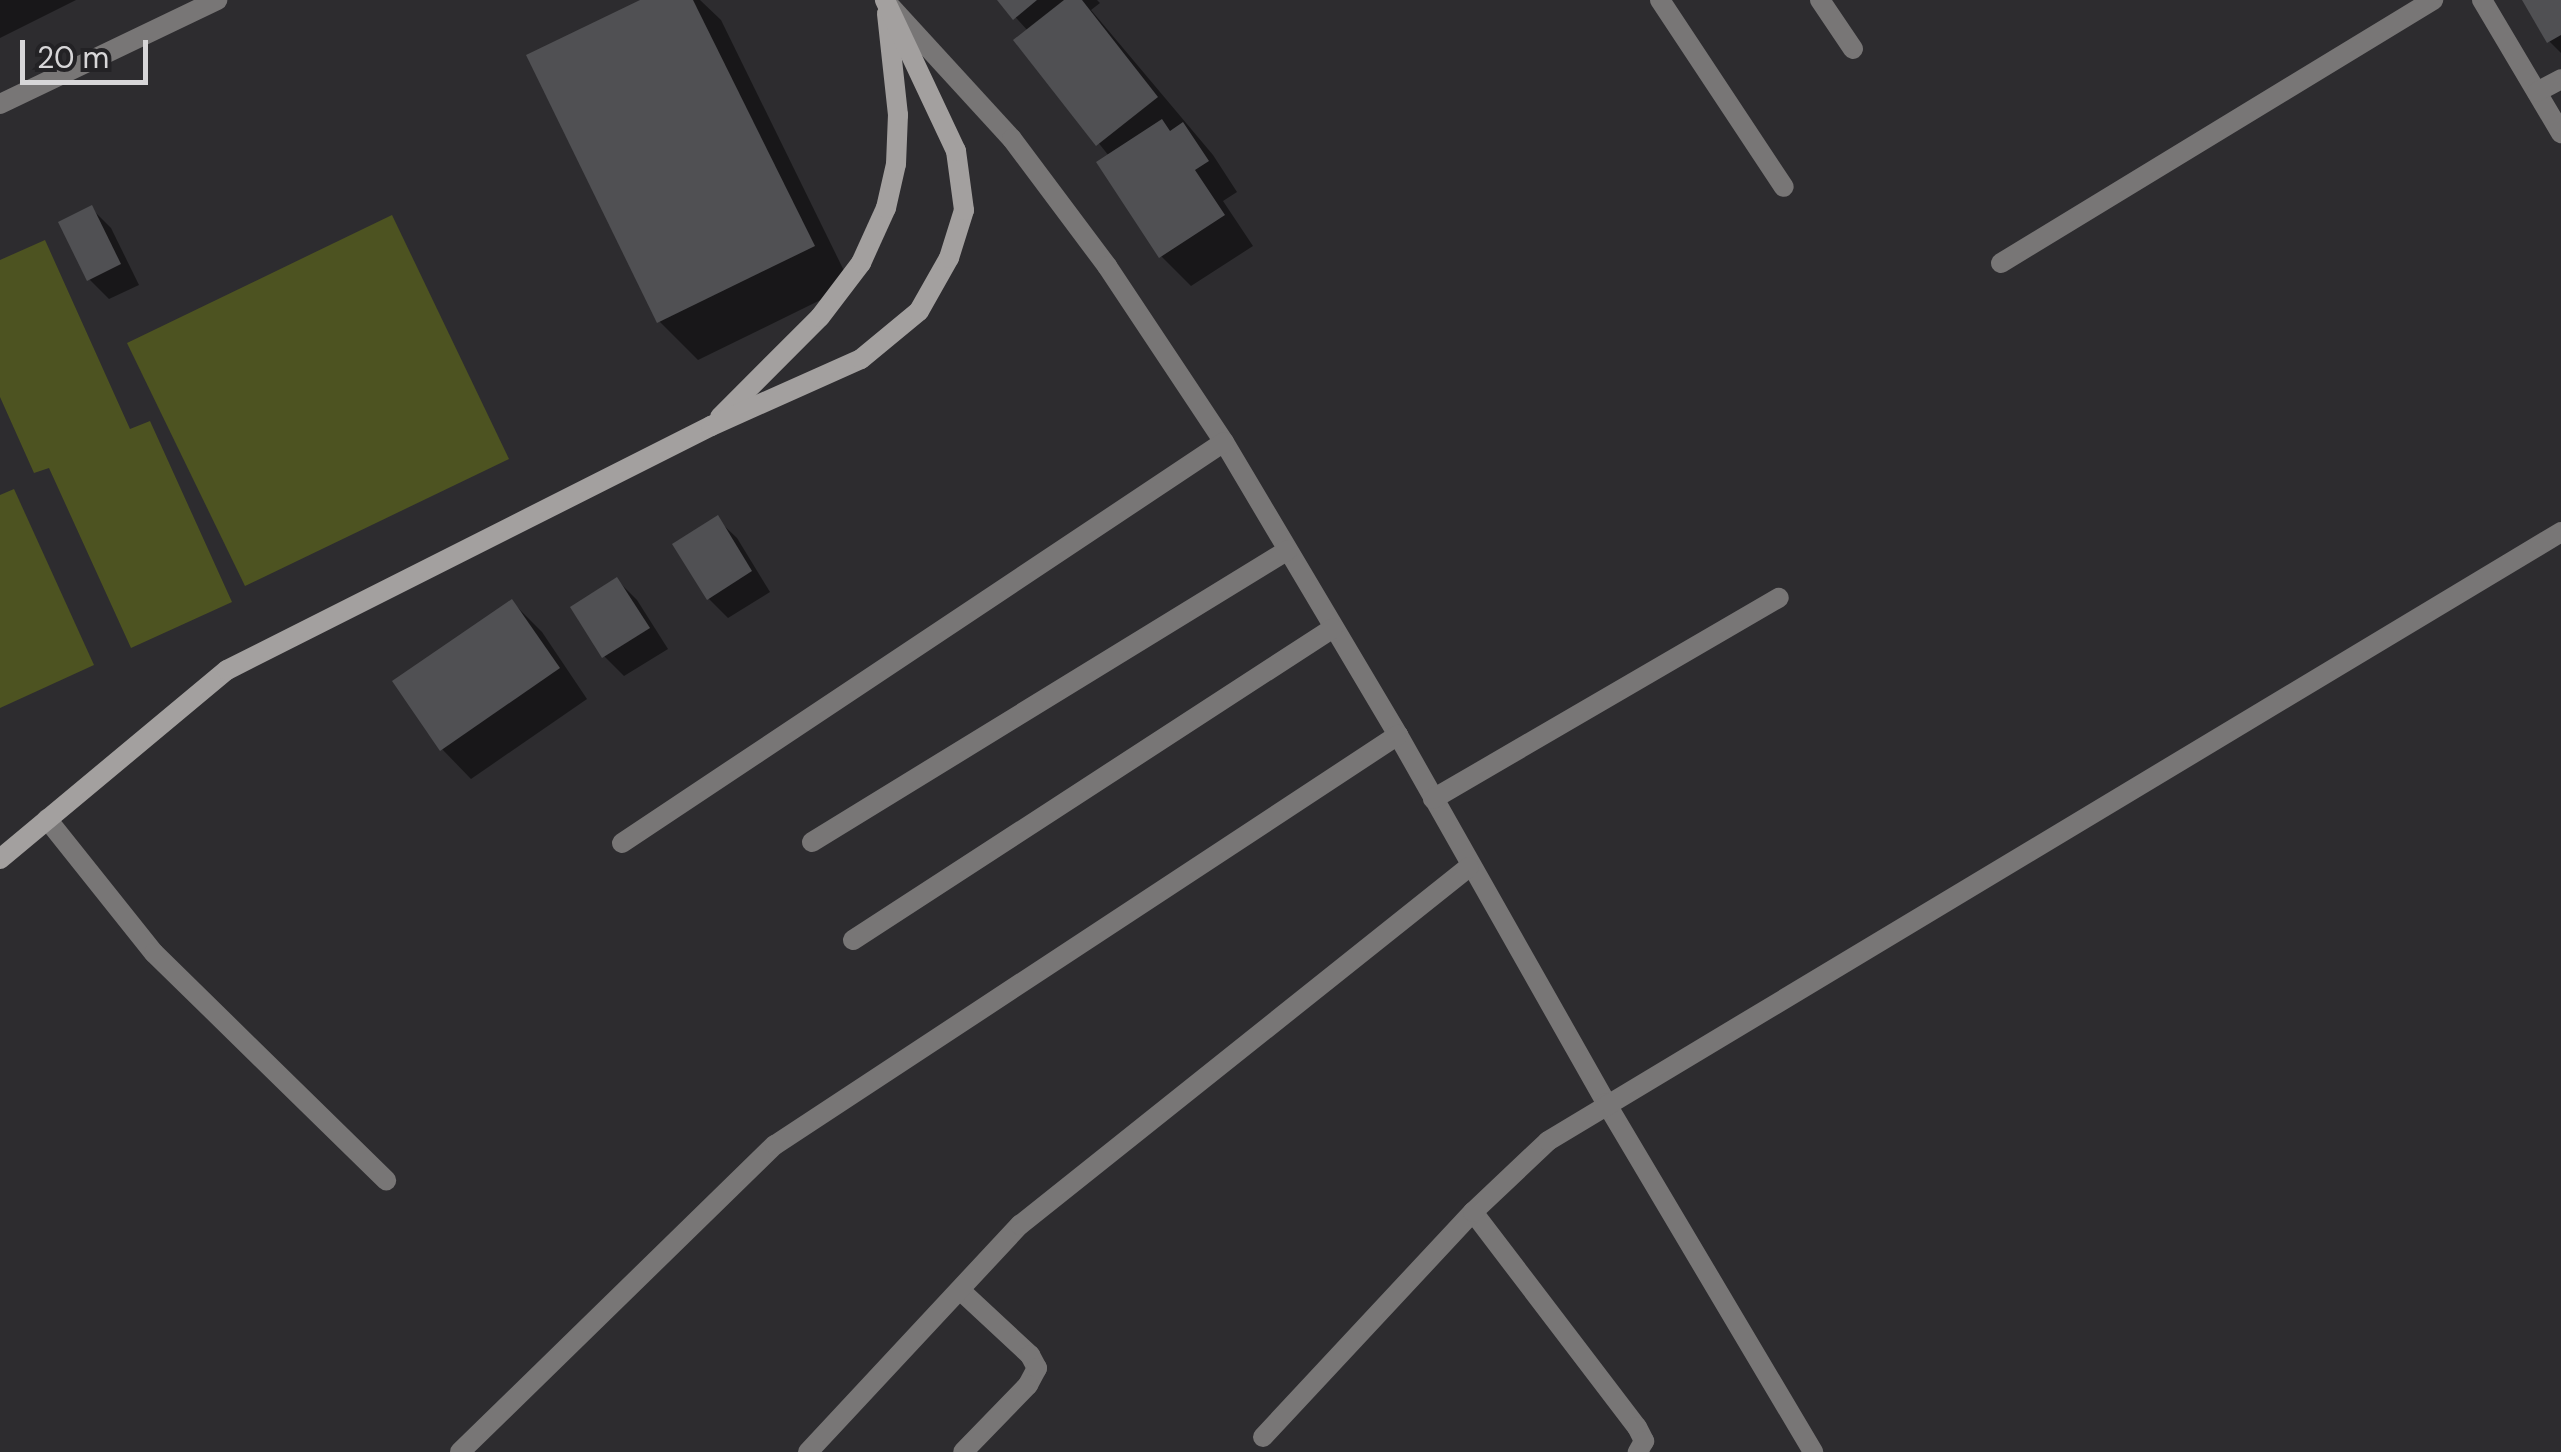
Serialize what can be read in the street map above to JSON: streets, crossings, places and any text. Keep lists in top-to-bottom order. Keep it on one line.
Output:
{"scale_bar":"20 m"}
